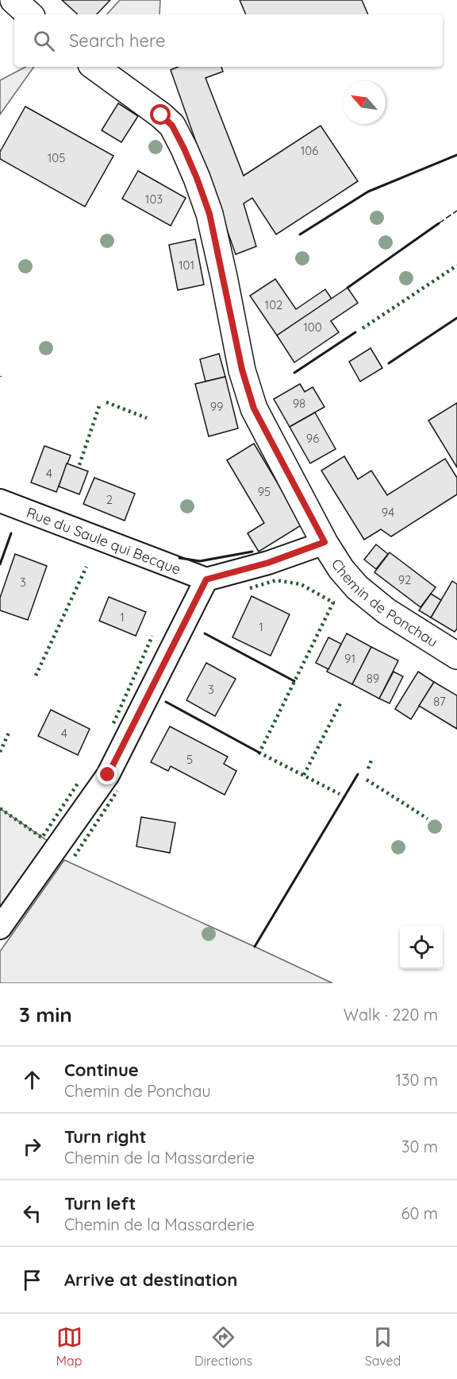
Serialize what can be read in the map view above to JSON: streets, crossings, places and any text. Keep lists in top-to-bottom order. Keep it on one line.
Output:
{"streets":{"street":["Rue du Saule qui Becque","Chemin de Ponchau"]},"house_numbers":["106","105","103","101","102","100","98","99","96","4","95","2","94","92","3","1","1","91","89","3","87","4","5"],"north":"top left","page":{"search":"Search here","heading":["3 min","Walk · 220 m"],"list":[["Continue","Chemin de Ponchau","130 m"],["Turn right","Chemin de la Massarderie","30 m"],["Turn left","Chemin de la Massarderie","60 m"],"Arrive at destination"],"nav":["Map","Directions","Saved"]}}
